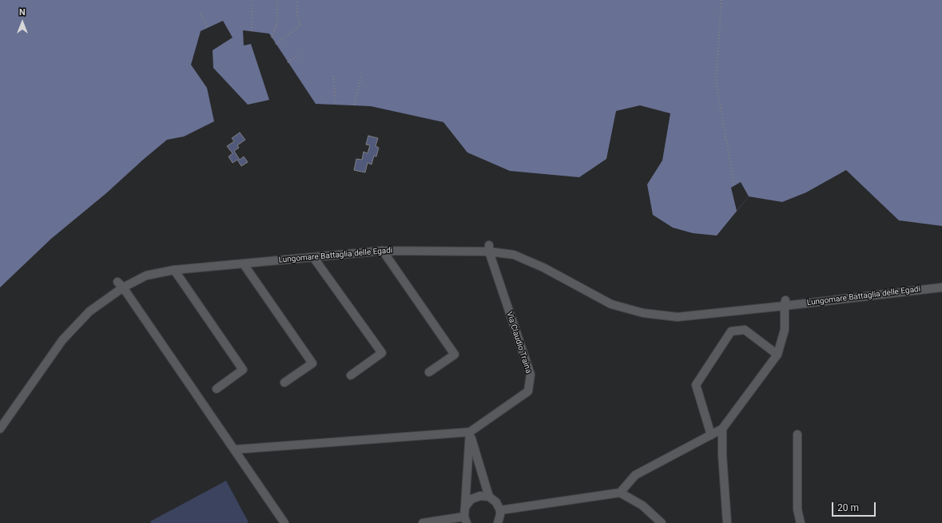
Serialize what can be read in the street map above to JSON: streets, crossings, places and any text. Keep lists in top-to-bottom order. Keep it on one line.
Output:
{"streets":{"street":["Lungomare Battaglia delle Egadi","Via Claudio Traina"]},"crossings":[["Lungomare Battaglia delle Egadi","Via Claudio Traina"]],"scale_bar":"20 m","north":"top"}
